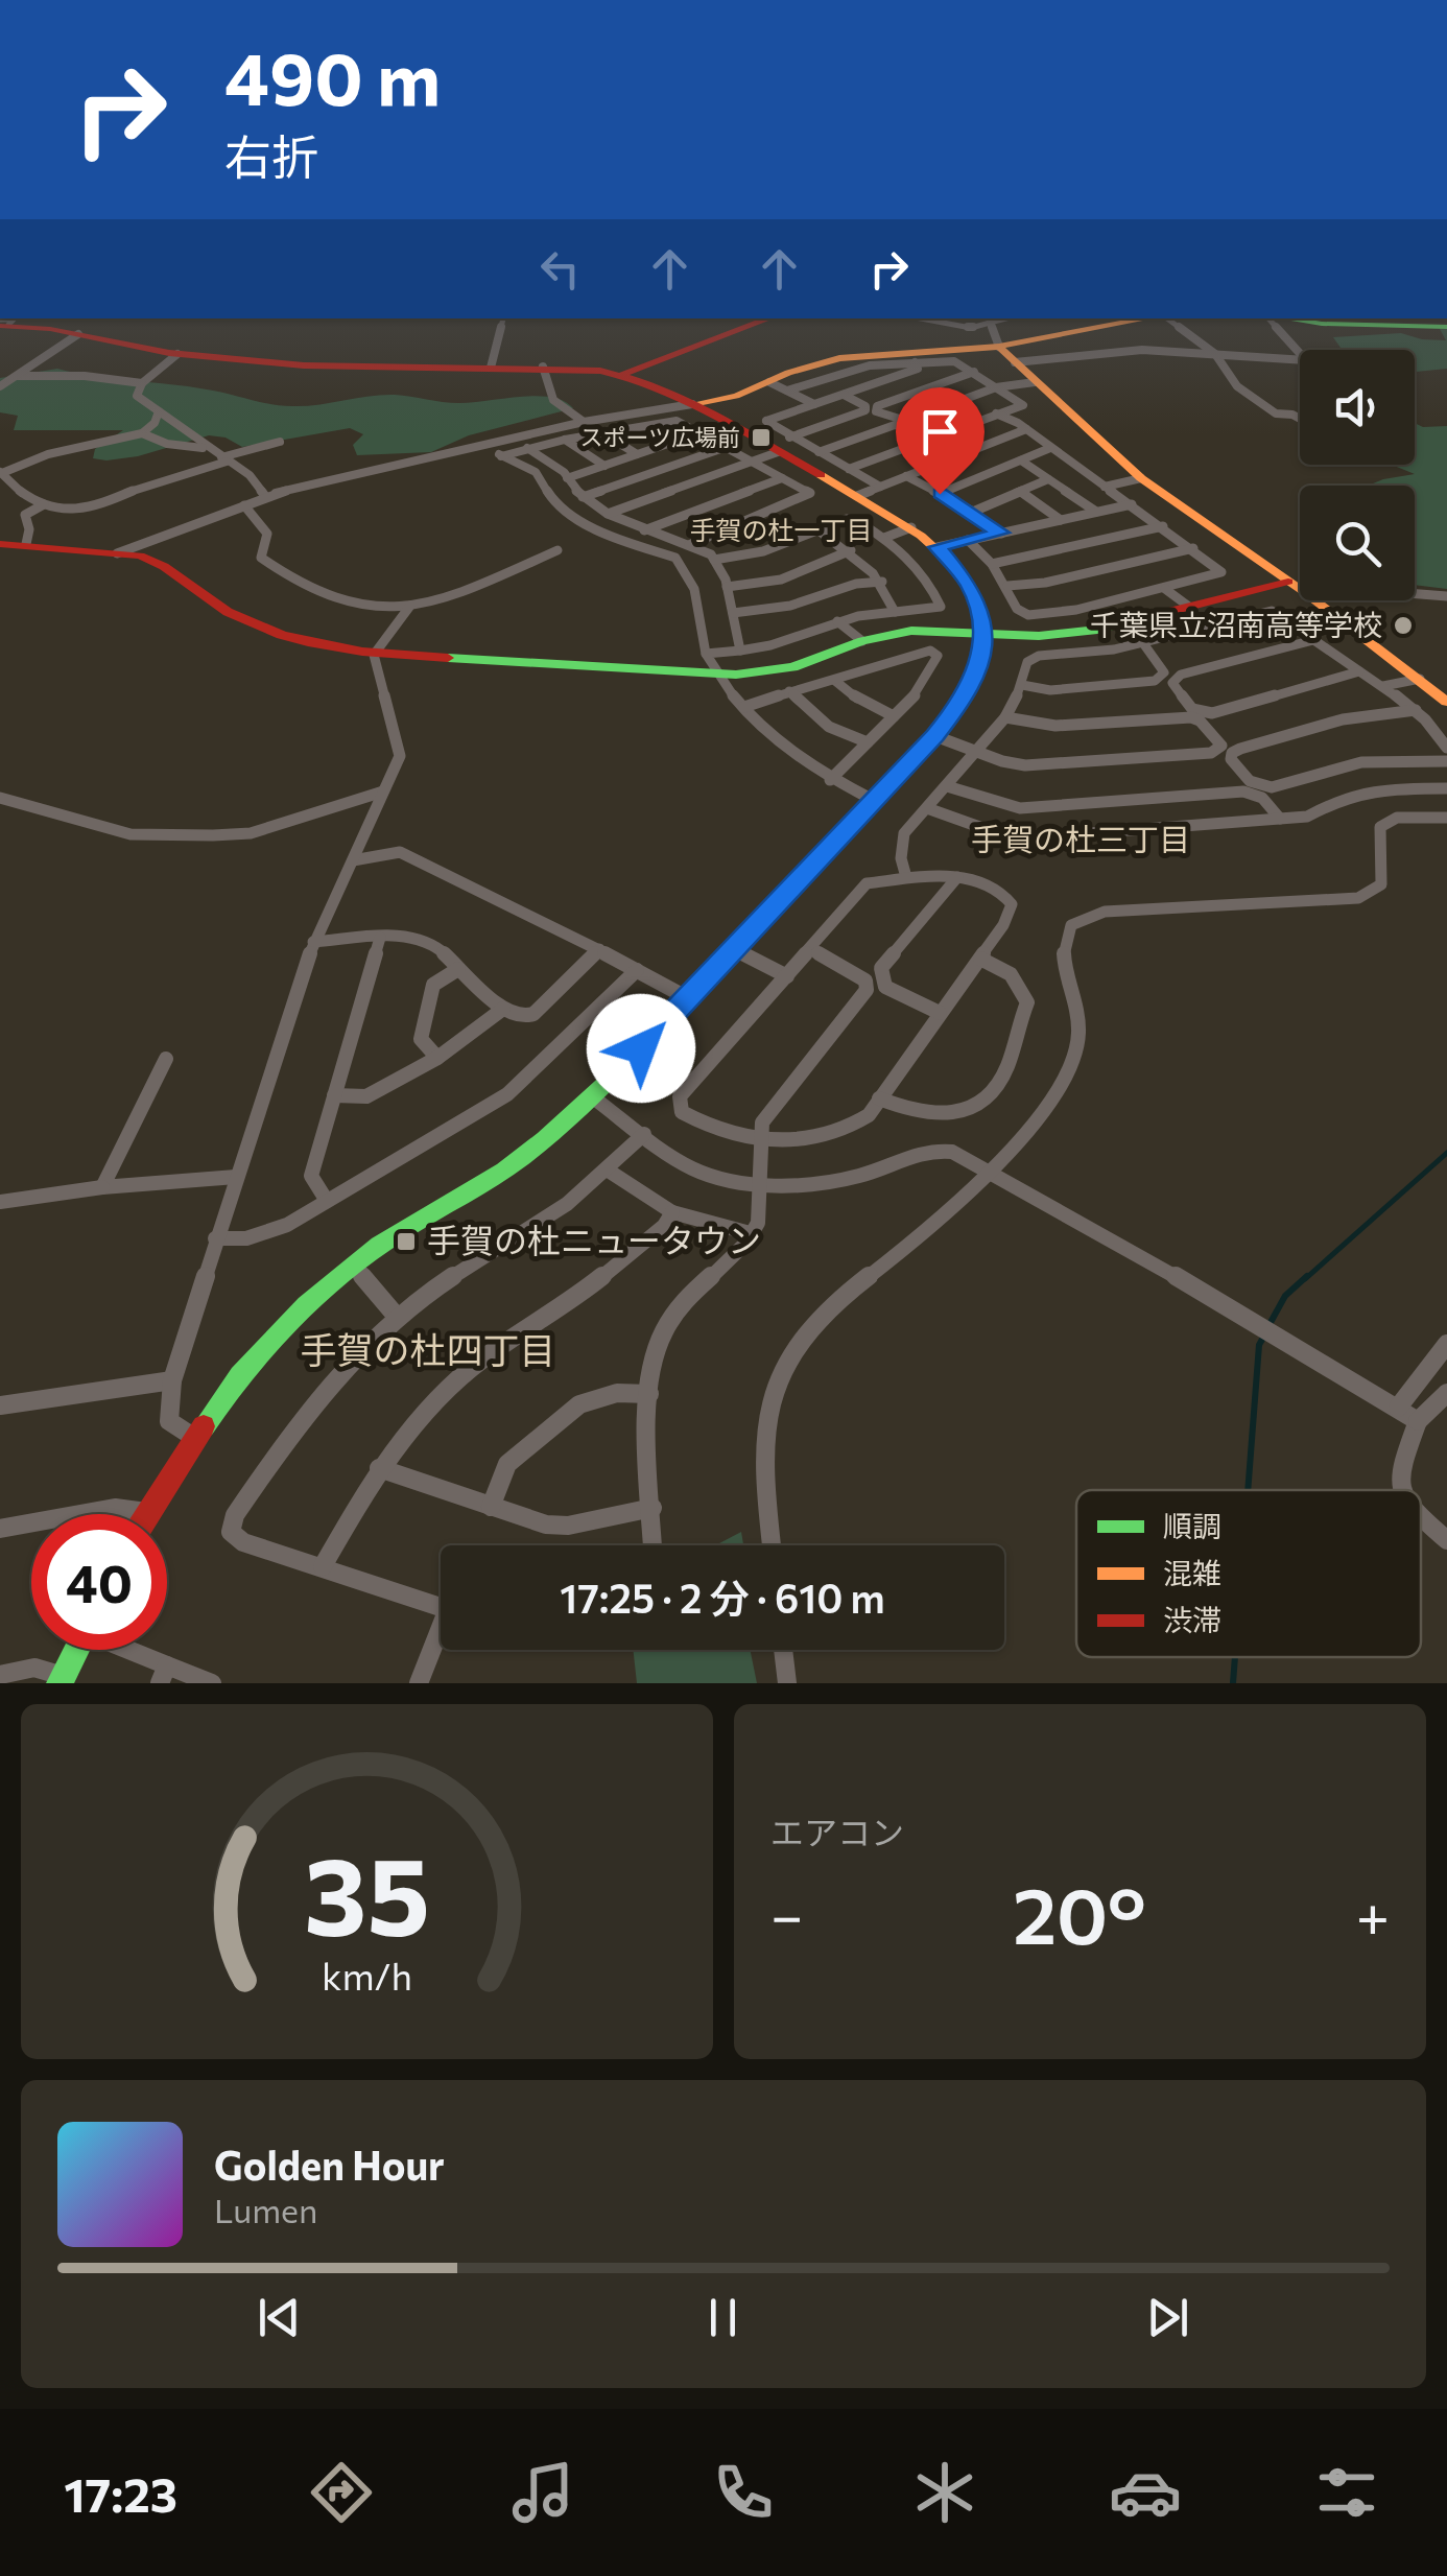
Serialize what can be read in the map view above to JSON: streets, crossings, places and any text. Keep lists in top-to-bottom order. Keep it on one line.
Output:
{"districts":["手賀の杜一丁目","手賀の杜三丁目","手賀の杜四丁目"],"places":{"transit":["スポーツ広場前","手賀の杜ニュータウン"],"other":["千葉県立沼南高等学校"]},"legend":["順調","混雑","渋滞"],"page":{"turn":["490 m","右折"],"limit":"40","trip":"17:25 · 2 分 · 610 m","tile":"エアコン","heat":["−","20°","+"],"song":["Golden Hour","Lumen"],"tabs":"17:23","gauge":["35","km/h"]}}
